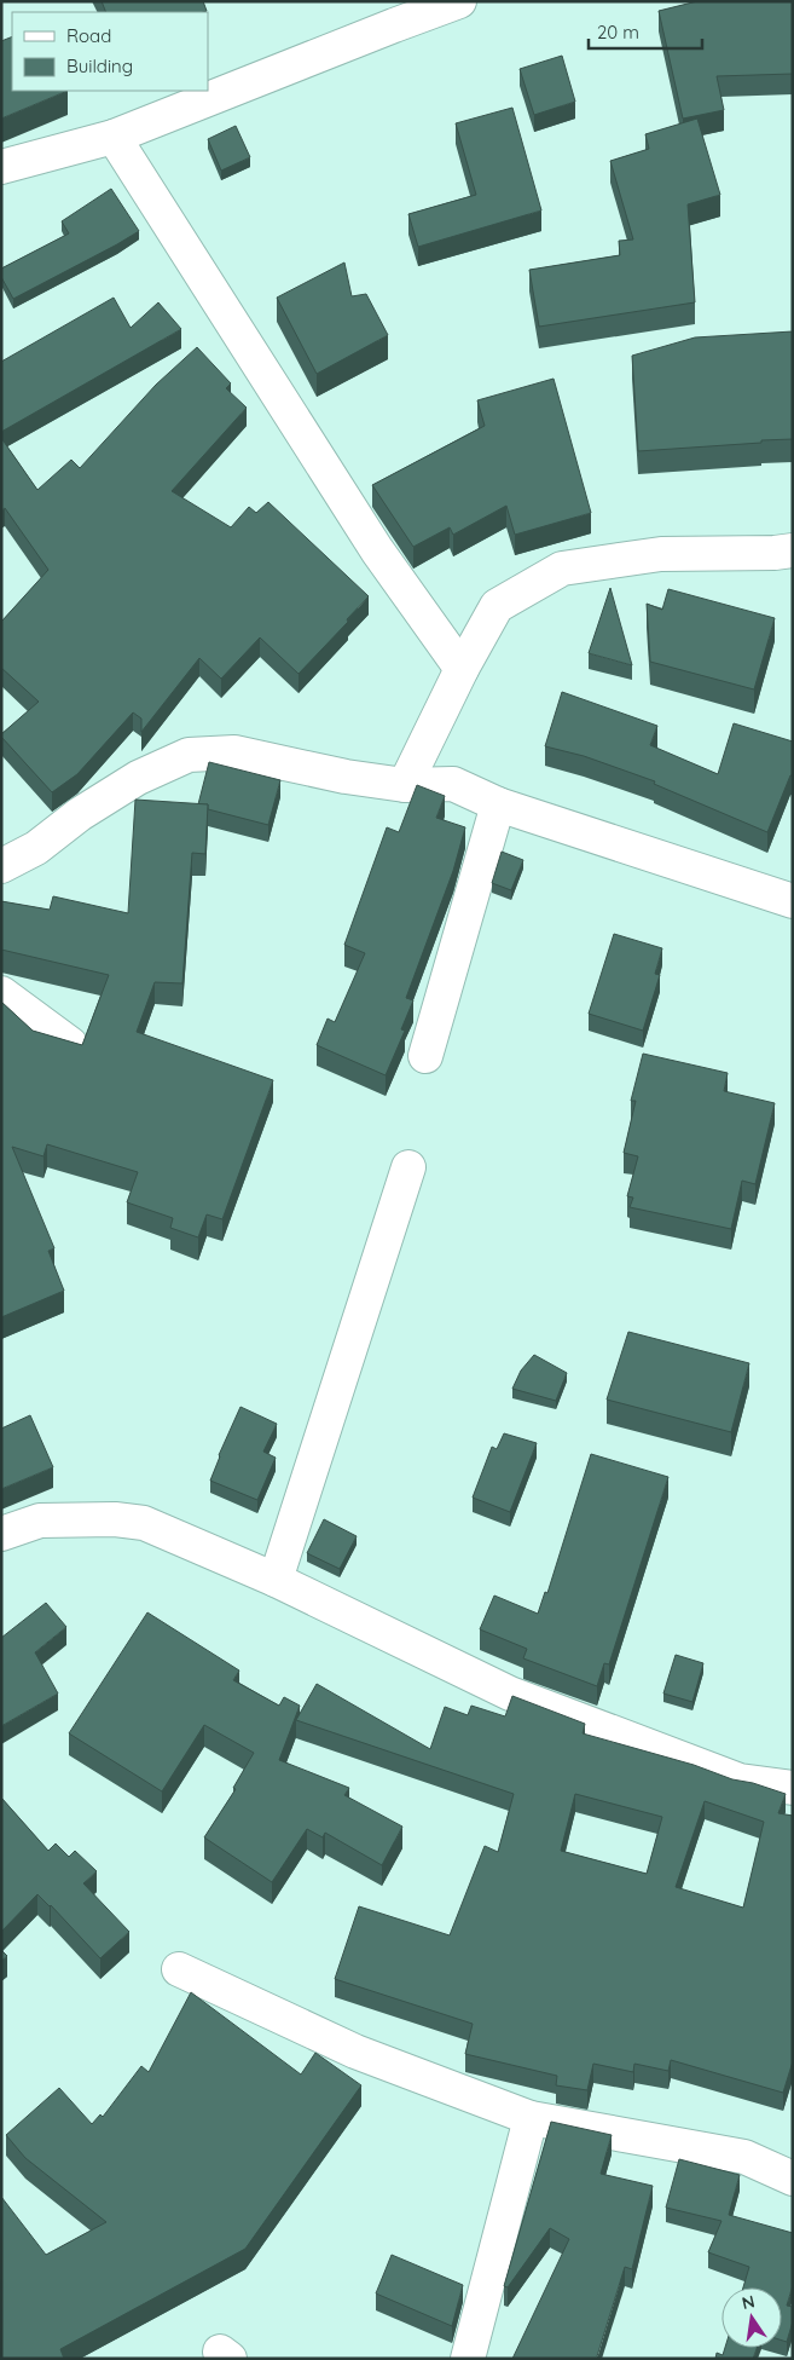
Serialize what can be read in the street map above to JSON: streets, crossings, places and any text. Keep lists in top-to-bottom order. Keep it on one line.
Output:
{"legend":["Road","Building"],"scale_bar":"20 m","north":"top"}
